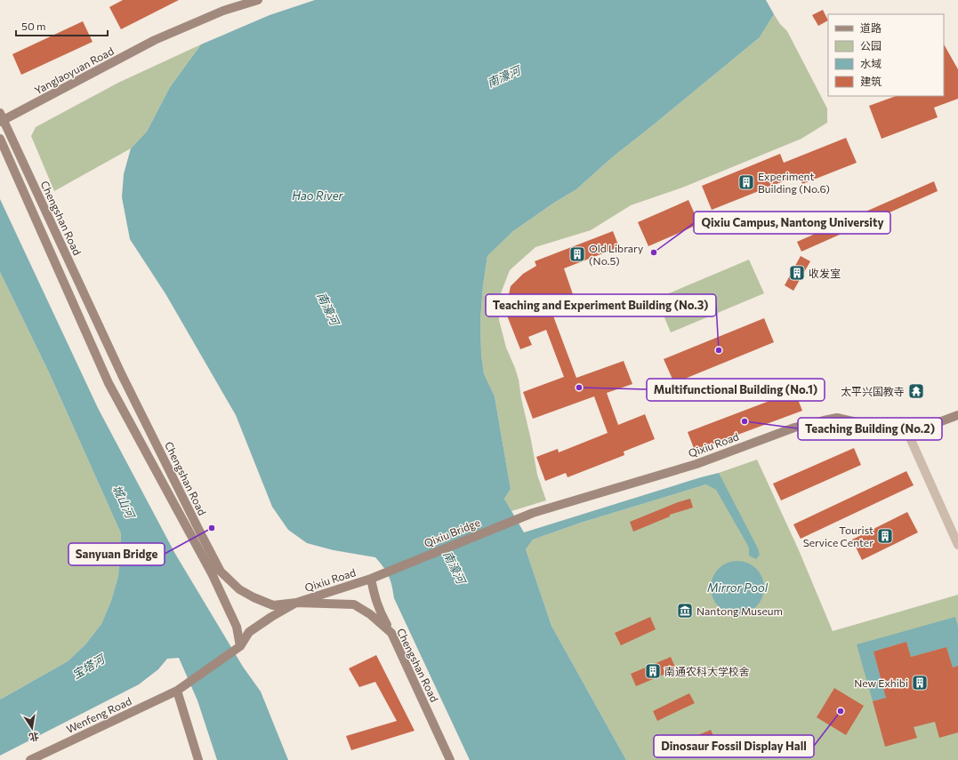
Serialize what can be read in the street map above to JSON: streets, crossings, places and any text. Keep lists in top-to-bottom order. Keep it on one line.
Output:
{"streets":{"main road":["Yanglaoyuan Road","Chengshan Road","Qixiu Road","Qixiu Bridge","Wenfeng Road"]},"crossings":[["Yanglaoyuan Road","Chengshan Road"],["Chengshan Road","Qixiu Road"],["Chengshan Road","Wenfeng Road"],["Qixiu Road","Qixiu Bridge"]],"water":["南濠河","Hao River","城山河","Mirror Pool","宝塔河"],"places":{"building":["Experiment Building (No.6)","Old Library (No.5)","收发室","Tourist Service Center","南通农科大学校舍","New Exhibi"],"other":["Qixiu Campus, Nantong University","Teaching and Experiment Building (No.3)","Multifunctional Building (No.1)","Teaching Building (No.2)","Sanyuan Bridge","Dinosaur Fossil Display Hall"],"temple":["太平兴国教寺"],"museum":["Nantong Museum"]},"legend":["道路","公园","水域","建筑"],"scale_bar":"50 m","north":"bottom"}
